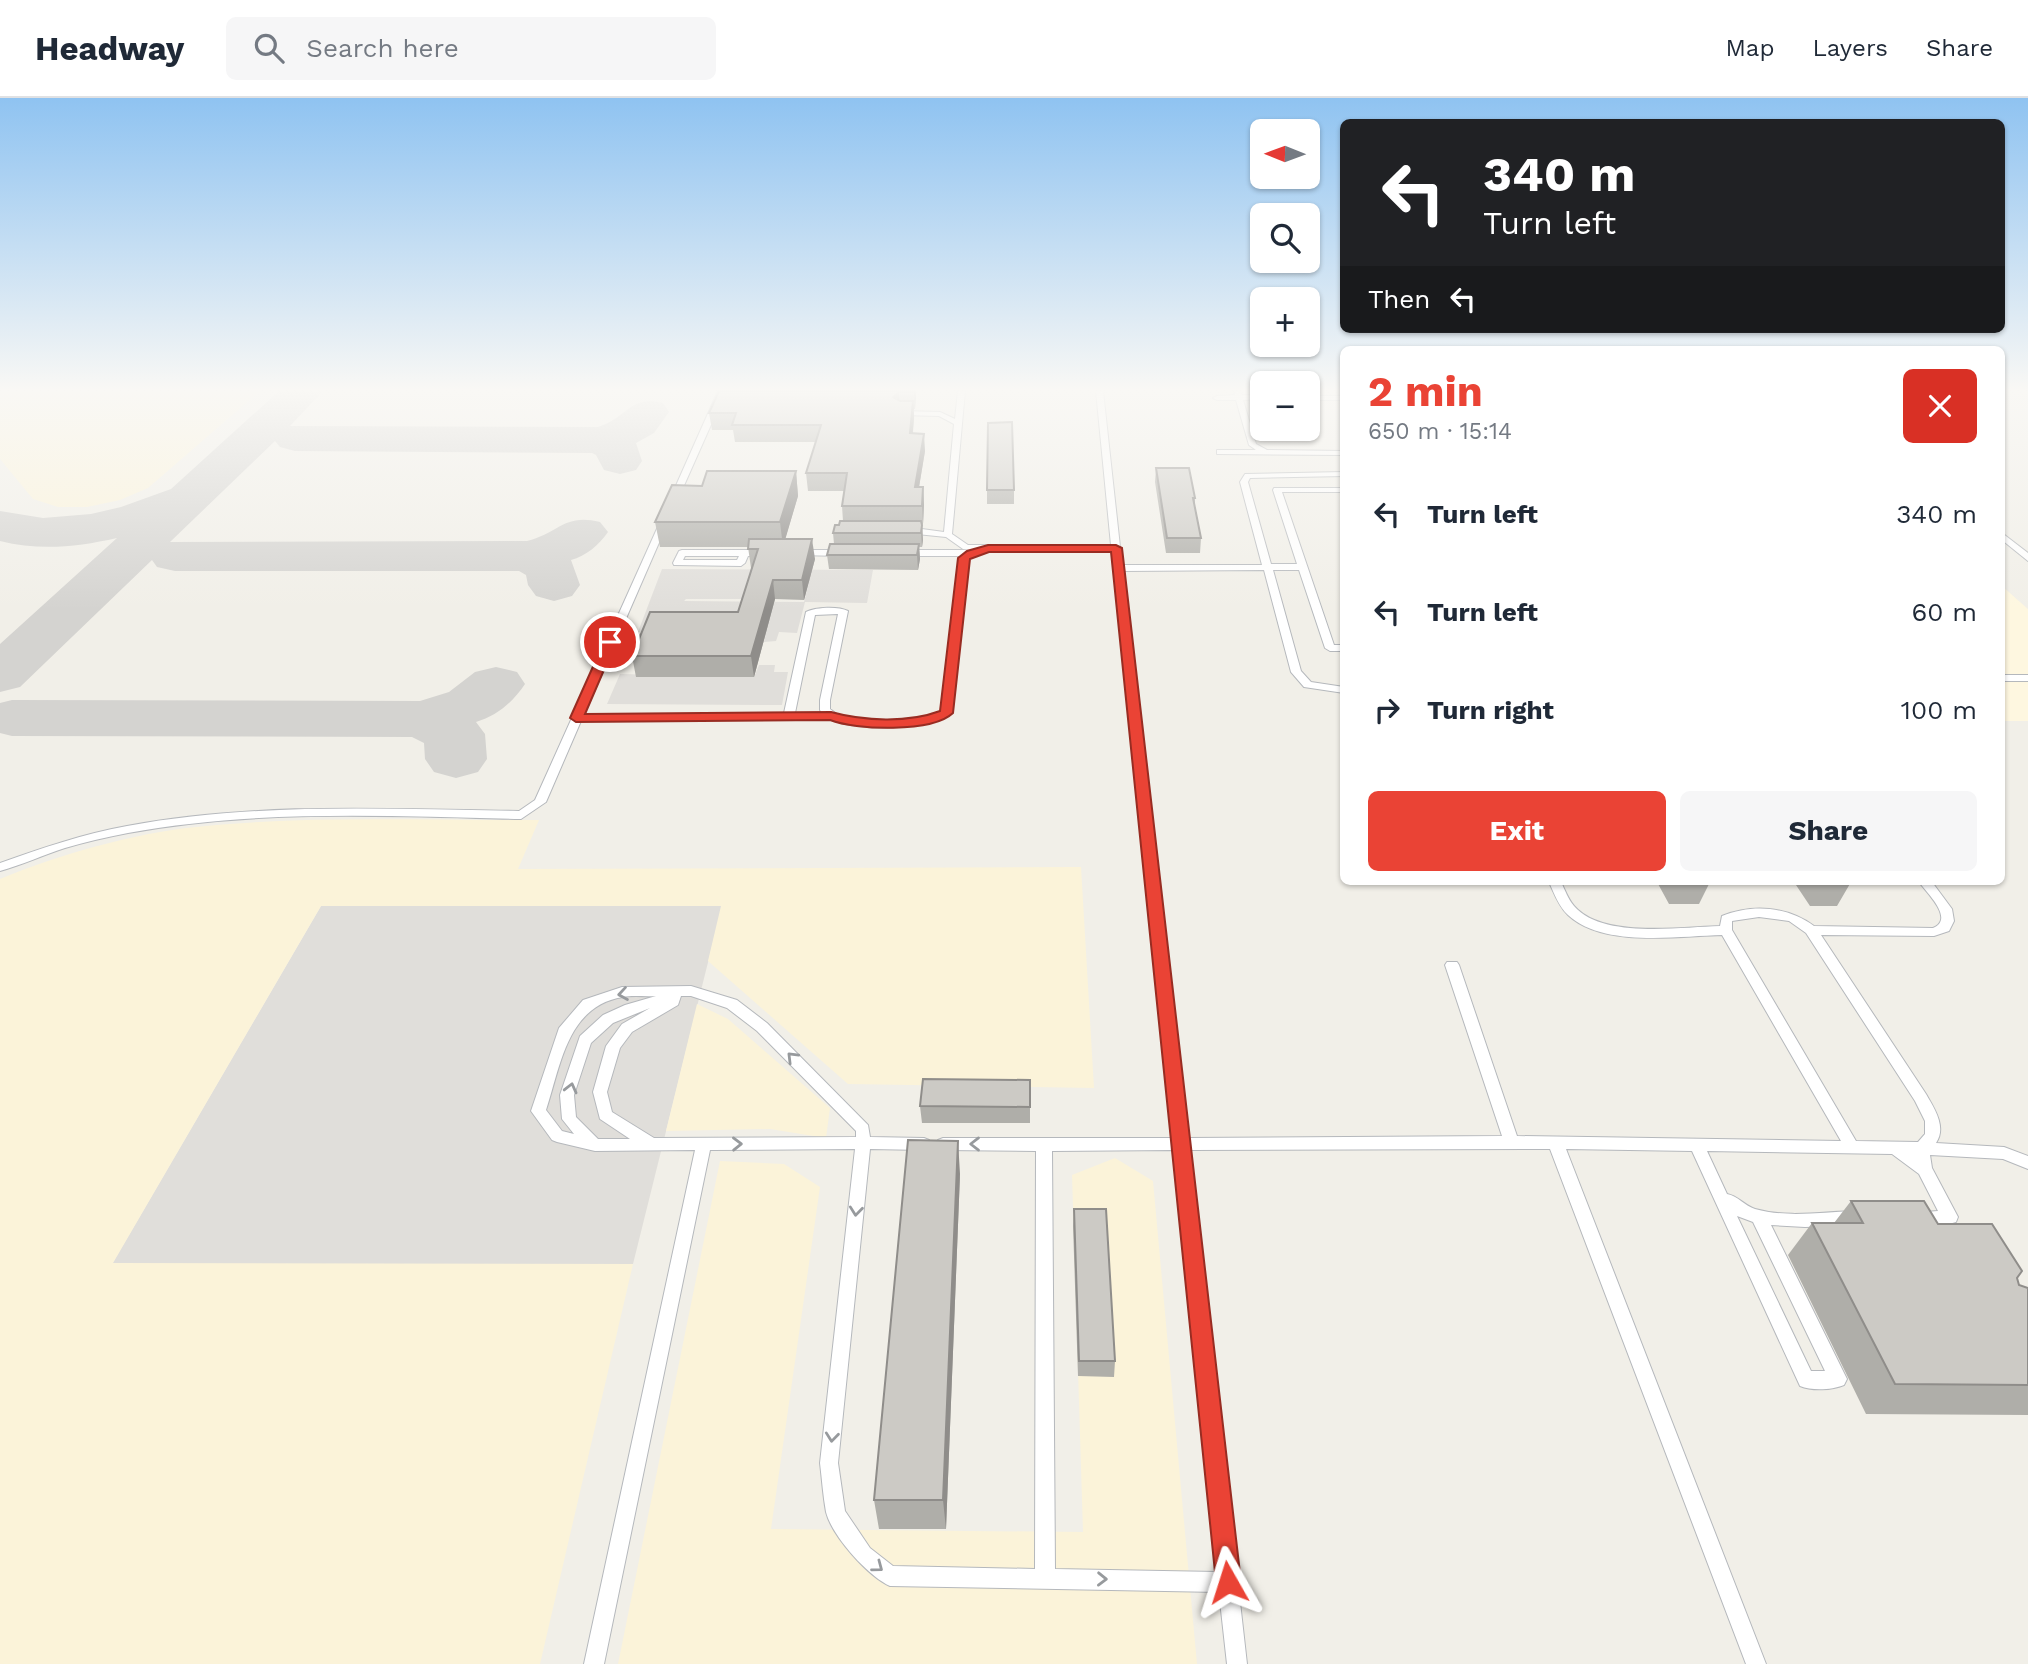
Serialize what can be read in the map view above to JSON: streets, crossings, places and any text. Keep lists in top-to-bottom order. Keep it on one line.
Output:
{"north":"left","page":{"header":"Headway","search":"Search here","nav":["Map","Layers","Share"],"map_buttons":["+","−"],"turn":["340 m","Turn left"],"then":"Then","heading":["2 min","650 m · 15:14"],"list":[{"name":"Turn left","value":"340 m"},{"name":"Turn left","value":"60 m"},{"name":"Turn right","value":"100 m"}],"buttons":["Exit","Share"]}}
